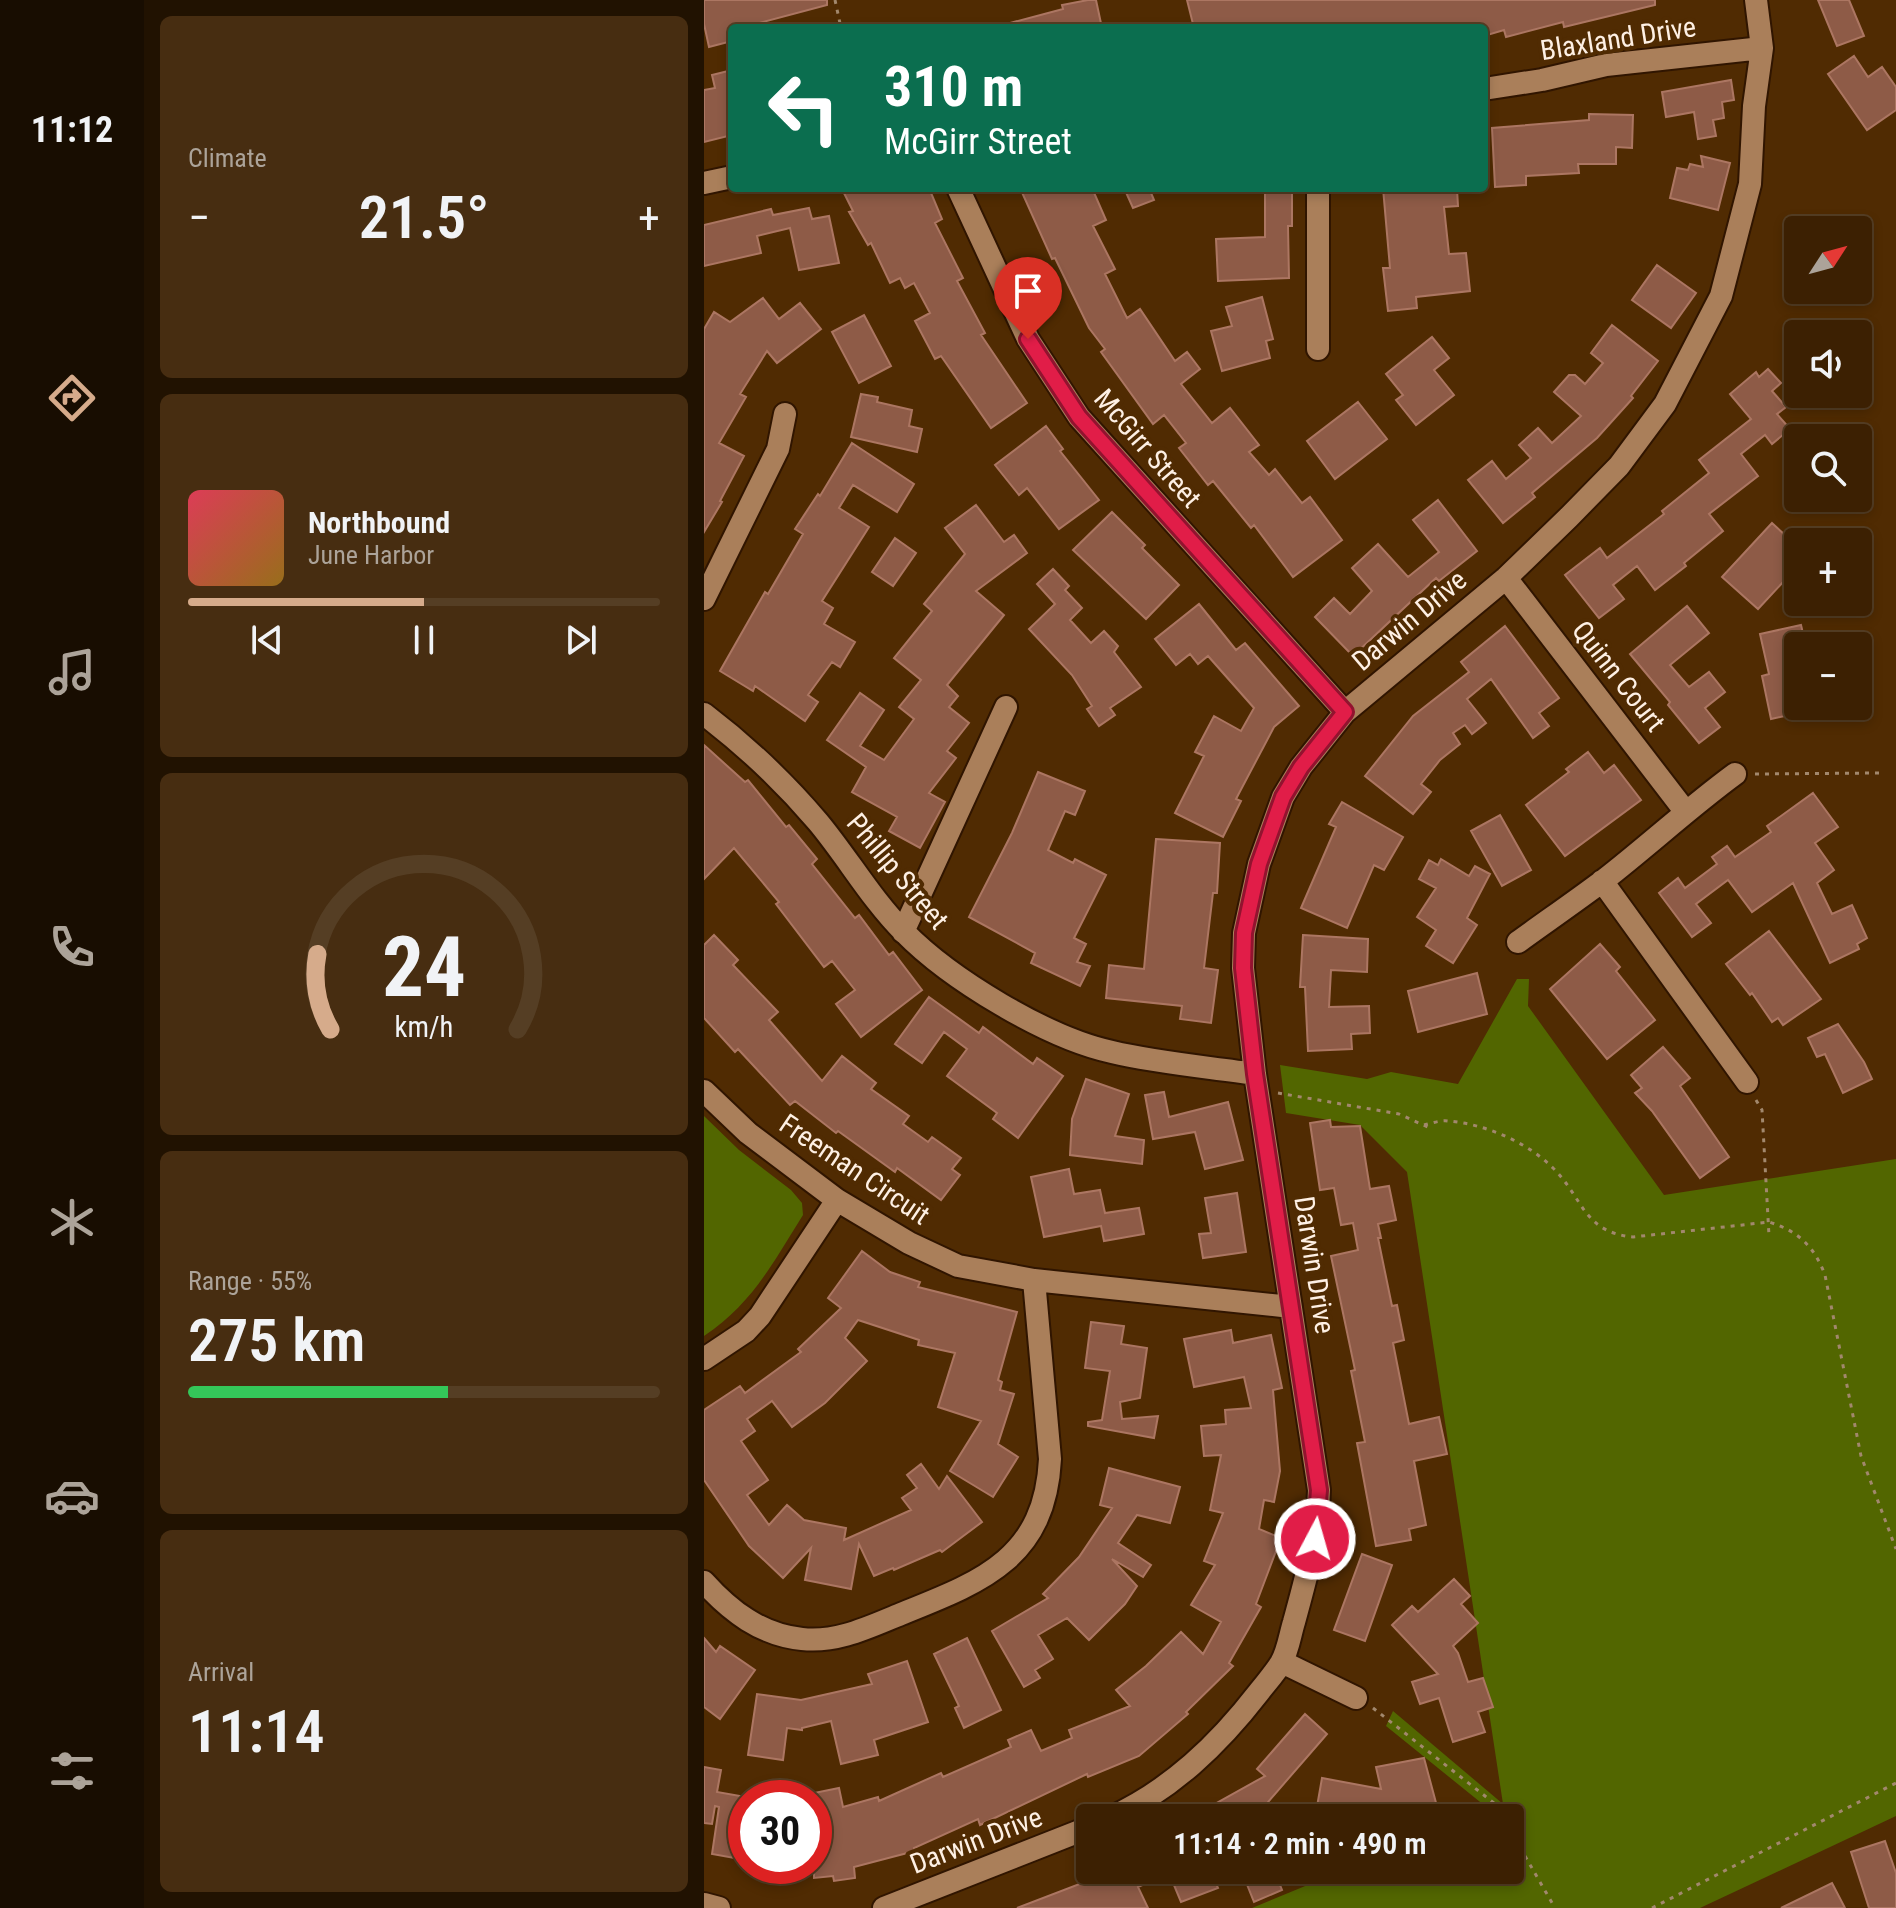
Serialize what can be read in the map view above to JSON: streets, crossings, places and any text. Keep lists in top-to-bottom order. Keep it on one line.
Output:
{"streets":{"street":["Blaxland Drive","McGirr Street","Darwin Drive","Quinn Court","Phillip Street","Freeman Circuit"]},"crossings":[["Blaxland Drive","Darwin Drive"],["McGirr Street","Darwin Drive"],["Darwin Drive","Quinn Court"],["Darwin Drive","Phillip Street"],["Darwin Drive","Freeman Circuit"]],"north":"top right","page":{"tabs":"11:12","tile":["Climate",["Range · 55%","275 km"],["Arrival","11:14"]],"turn":["310 m","McGirr Street"],"heat":["−","21.5°","+"],"map_buttons":["+","−"],"song":["Northbound","June Harbor"],"limit":"30","trip":"11:14 · 2 min · 490 m","gauge":["24","km/h"]}}
